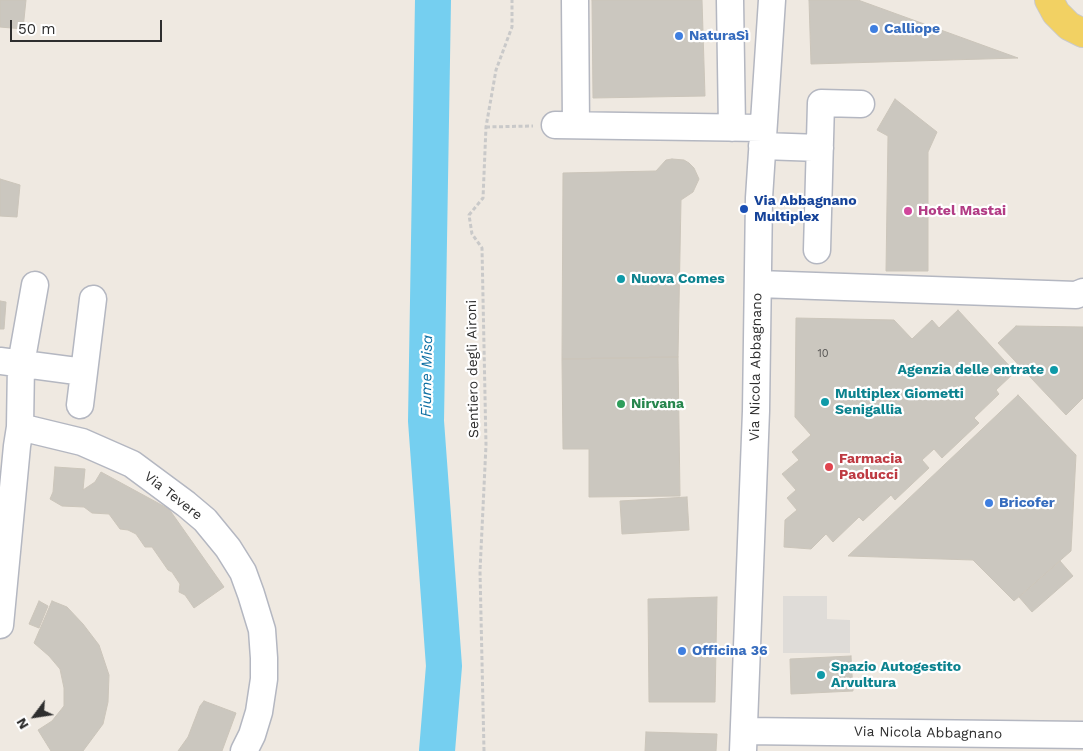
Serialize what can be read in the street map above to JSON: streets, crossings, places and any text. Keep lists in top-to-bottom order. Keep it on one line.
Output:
{"streets":{"street":["Via Nicola Abbagnano","Via Tevere"],"path":["Sentiero degli Aironi"]},"water":["Fiume Misa"],"places":["Calliope","NaturaSì","Via Abbagnano Multiplex","Hotel Mastai","Nuova Comes","Agenzia delle entrate","Multiplex Giometti Senigallia","Nirvana","Farmacia Paolucci","Bricofer","Officina 36","Spazio Autogestito Arvultura"],"house_numbers":["10"],"scale_bar":"50 m","north":"bottom left"}
